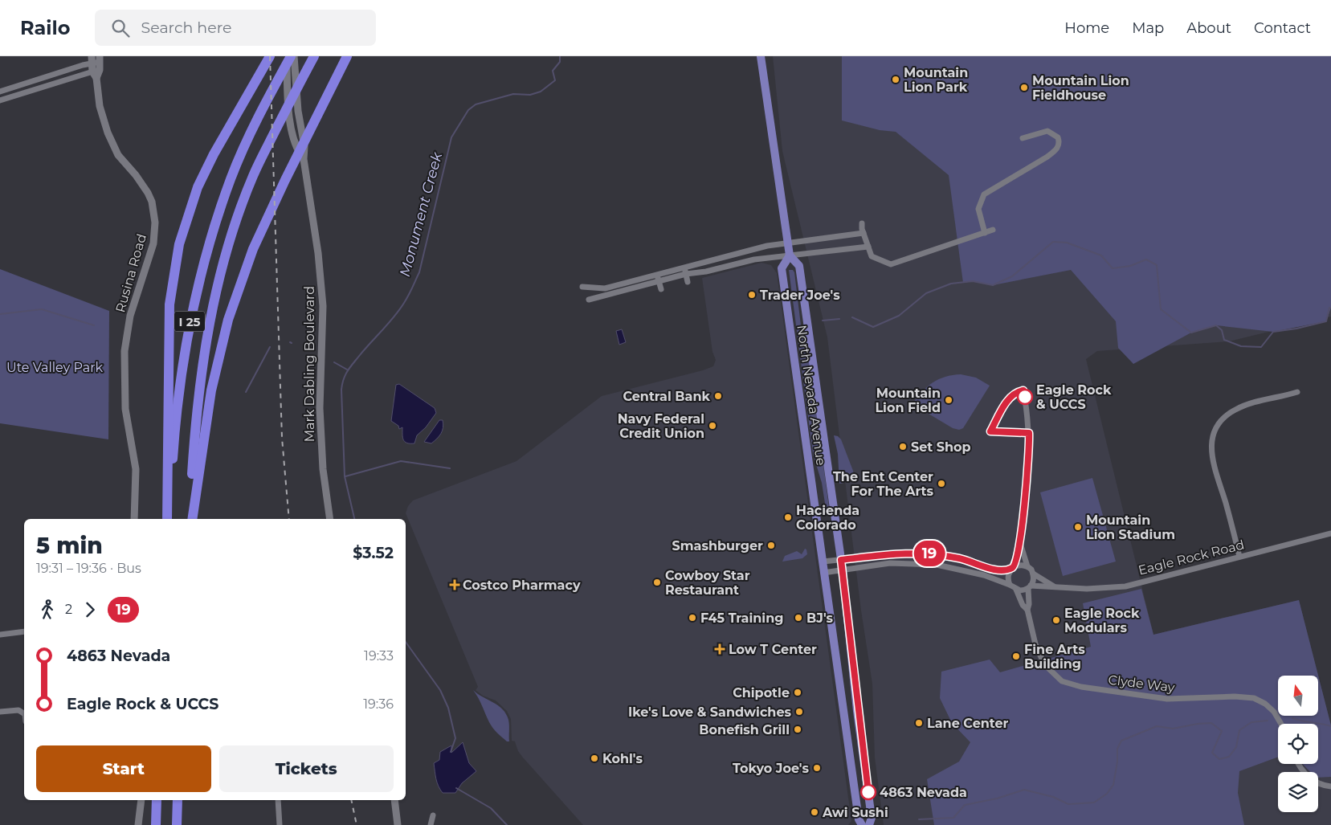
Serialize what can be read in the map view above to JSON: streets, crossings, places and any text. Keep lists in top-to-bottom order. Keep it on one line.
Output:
{"streets":{"highway":["I 25"],"main road":["North Nevada Avenue"],"street":["Rusina Road","Mark Dabling Boulevard","Eagle Rock Road","Clyde Way"]},"water":["Monument Creek"],"parks":["Ute Valley Park"],"places":{"other":["Mountain Lion Park","Mountain Lion Fieldhouse","Trader Joe's","Central Bank","Eagle Rock & UCCS","Mountain Lion Field","Navy Federal Credit Union","Set Shop","The Ent Center For The Arts","Hacienda Colorado","Mountain Lion Stadium","Smashburger","Cowboy Star Restaurant","F45 Training","BJ's","Eagle Rock Modulars","Fine Arts Building","Chipotle","Ike's Love & Sandwiches","Lane Center","Bonefish Grill","Kohl's","Tokyo Joe's","4863 Nevada","Awi Sushi"],"health":["Costco Pharmacy","Low T Center"]},"lines":["bus line 19"],"north":"top","page":{"header":"Railo","search":"Search here","nav":["Home","Map","About","Contact"],"on_map":"19","heading":["5 min","19:31 – 19:36 · Bus","$3.52"],"legs":["2","19"],"list":[{"name":"4863 Nevada","value":"19:33"},{"name":"Eagle Rock & UCCS","value":"19:36"}],"buttons":["Start","Tickets"]}}
